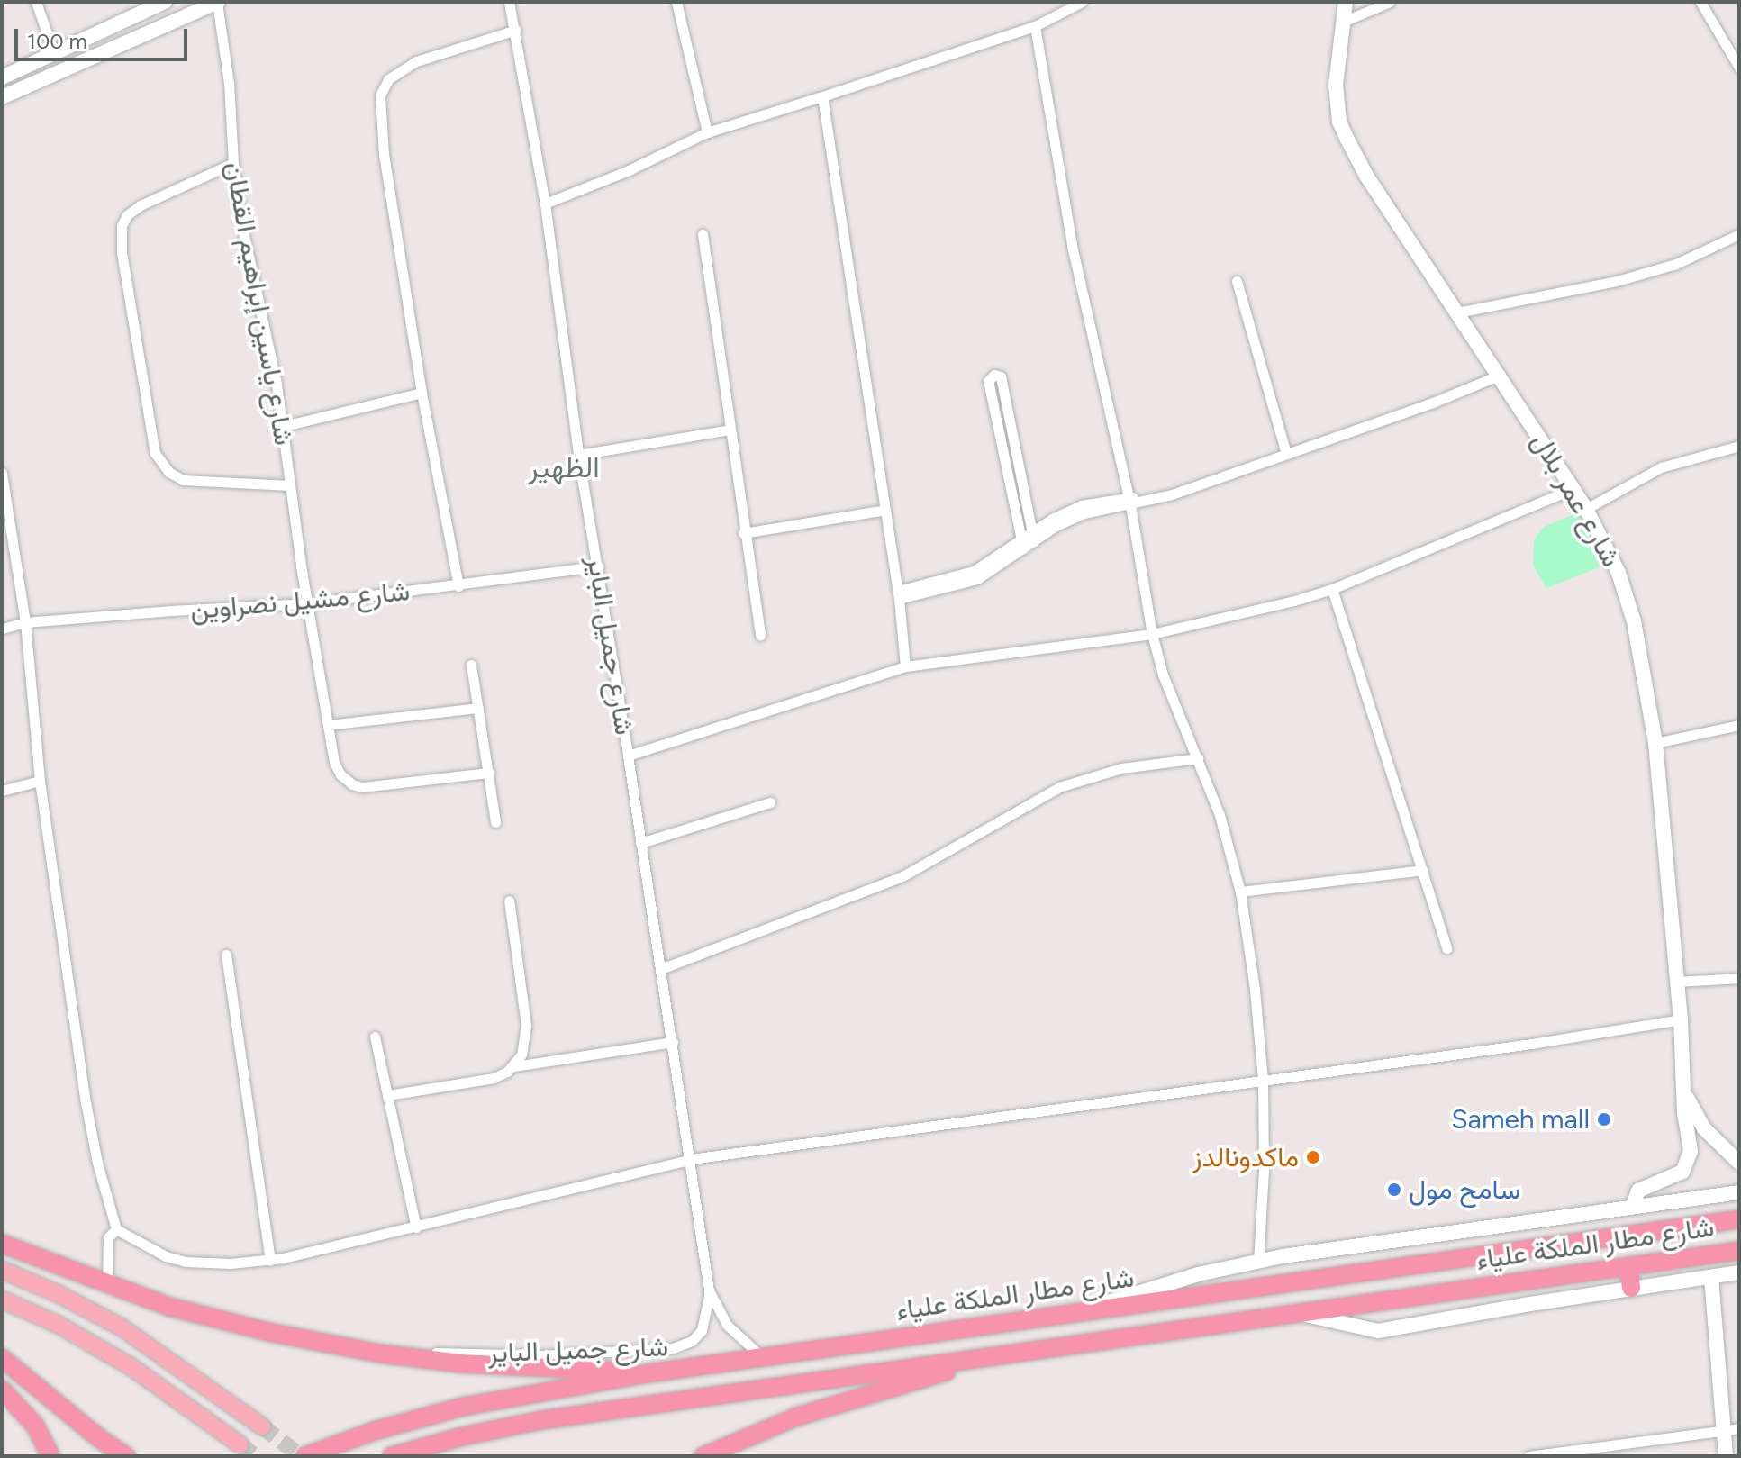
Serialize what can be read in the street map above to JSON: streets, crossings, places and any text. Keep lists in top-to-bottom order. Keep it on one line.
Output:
{"streets":{"highway":["شارع مطار الملكة علياء"],"street":["شارع ياسين إبراهيم القطان","شارع عمر بلال","شارع مشيل نصراوين","شارع جميل الباير"]},"crossings":[["شارع ياسين إبراهيم القطان","شارع مشيل نصراوين"],["شارع مشيل نصراوين","شارع جميل الباير"],["شارع جميل الباير","شارع مطار الملكة علياء"]],"districts":["الظهير"],"places":["Sameh mall","ماكدونالدز","سامح مول"],"scale_bar":"100 m"}
